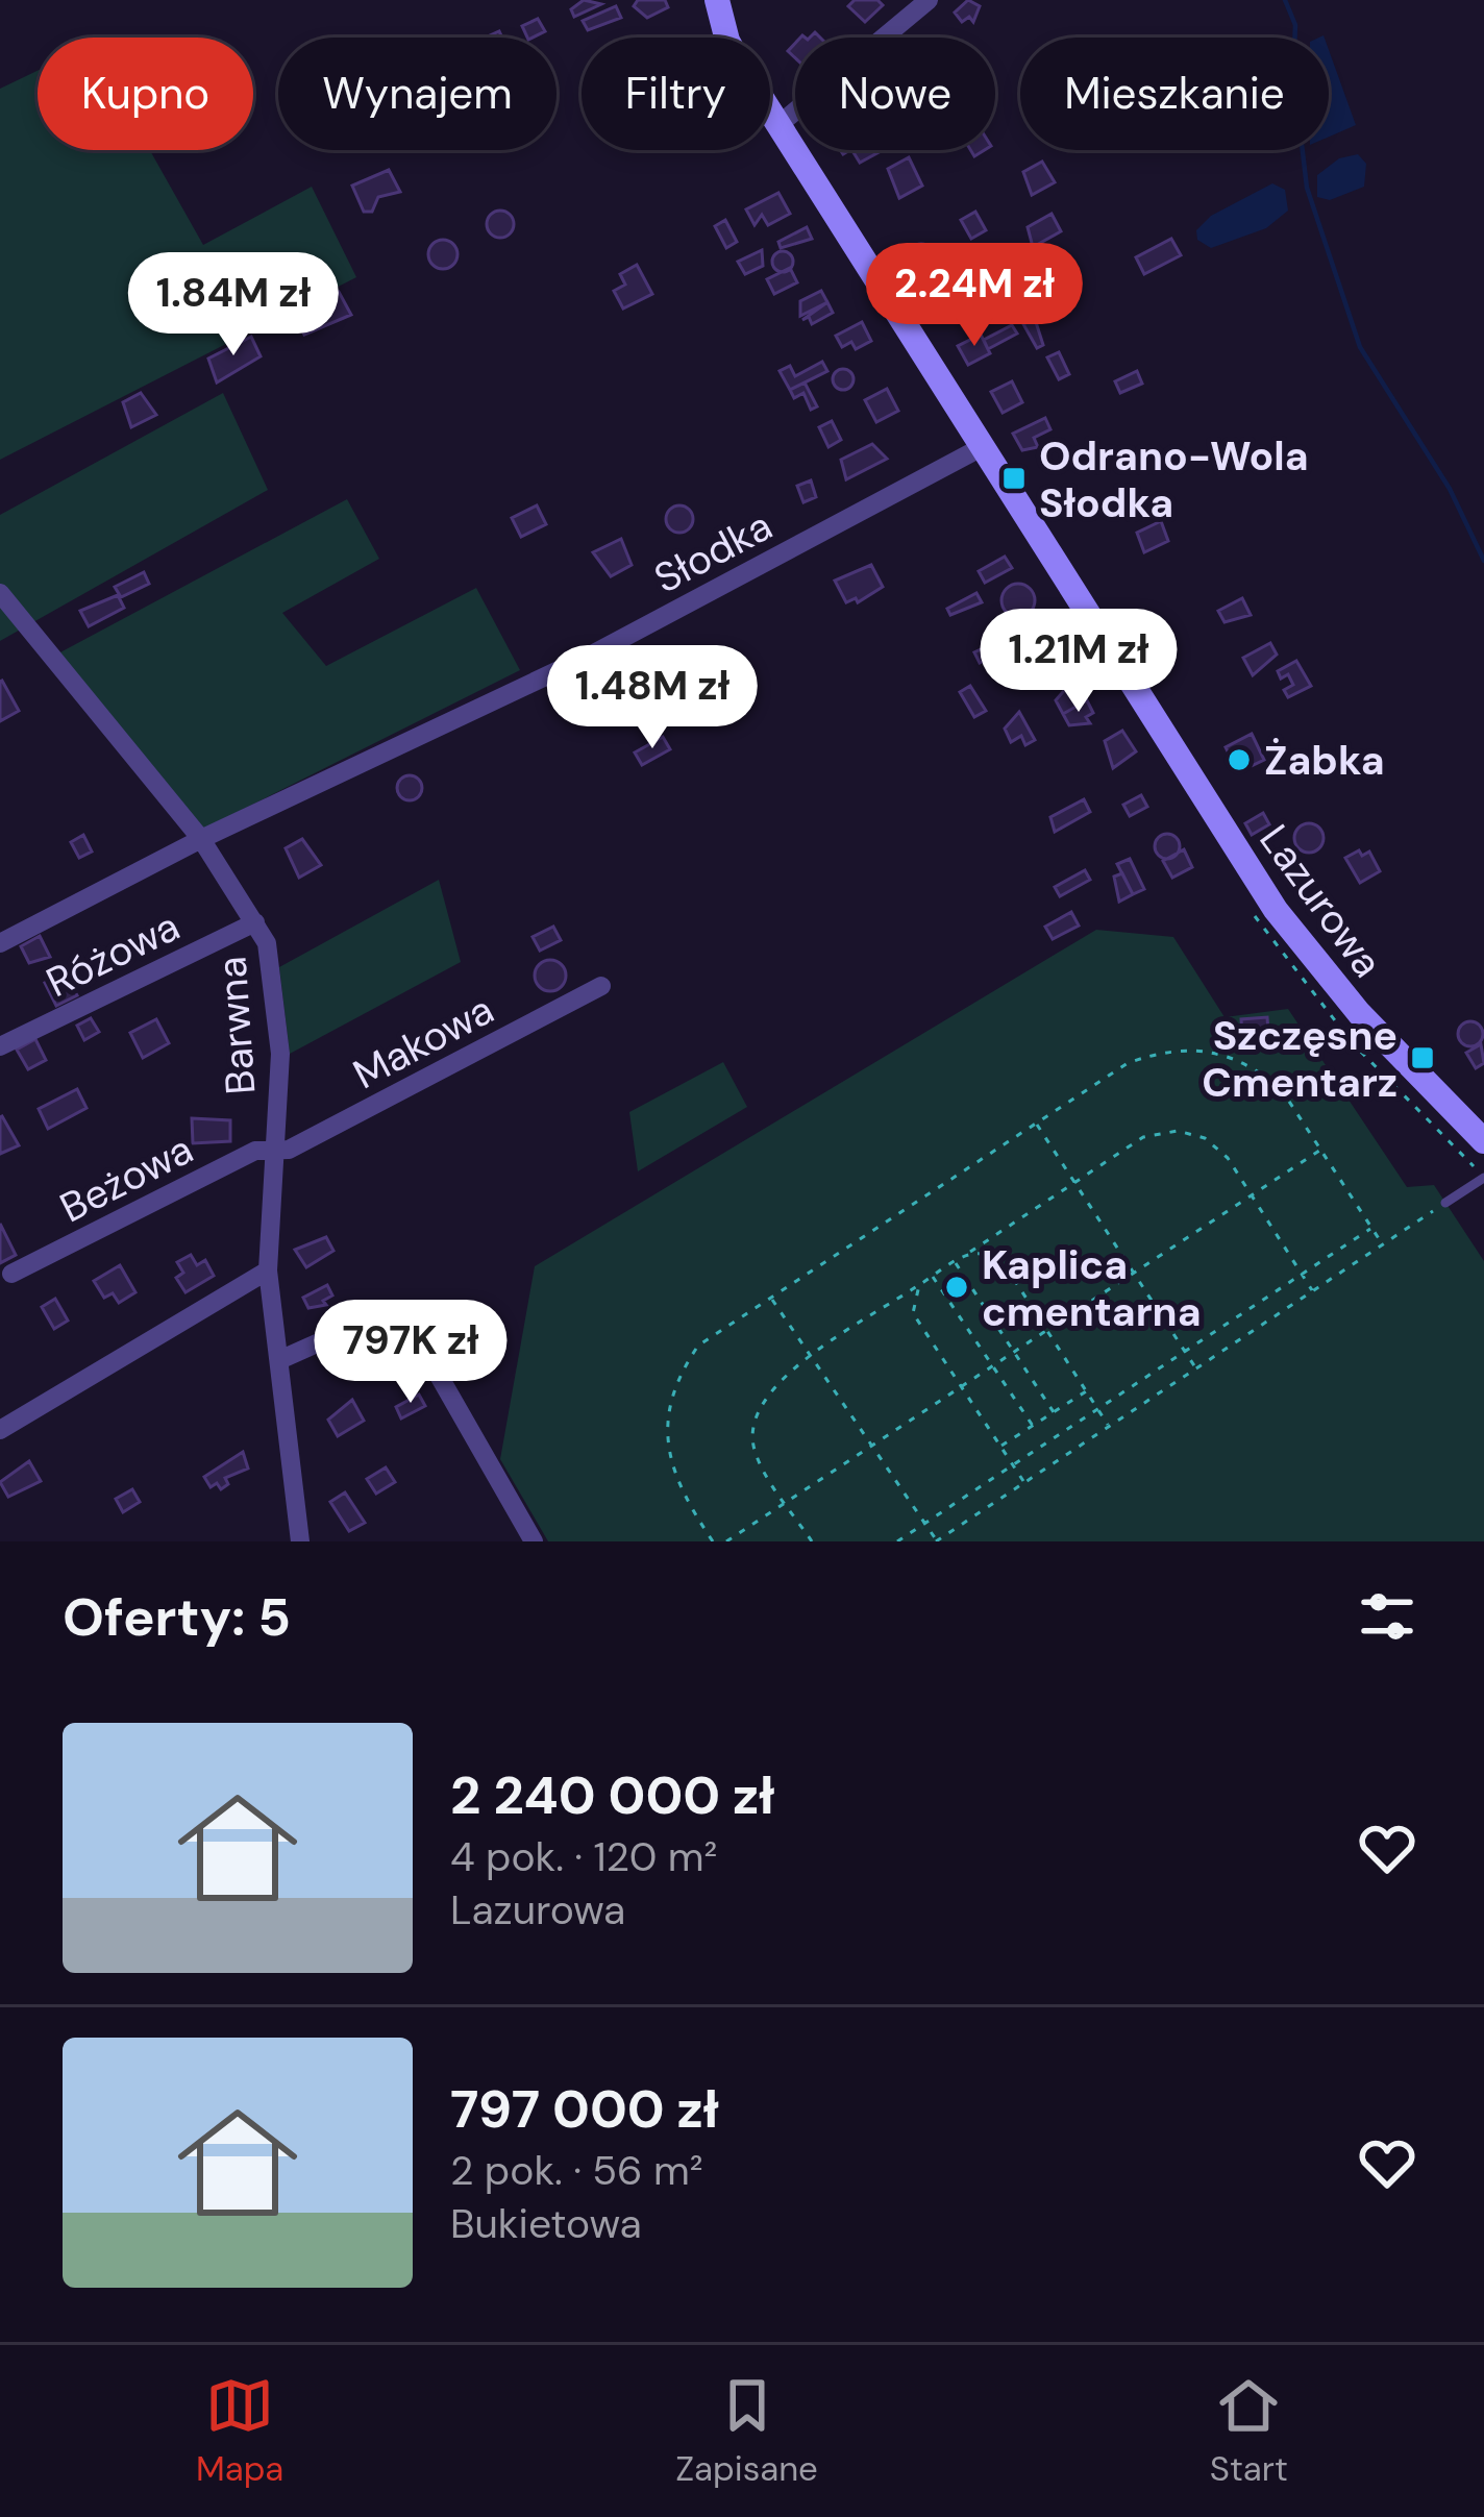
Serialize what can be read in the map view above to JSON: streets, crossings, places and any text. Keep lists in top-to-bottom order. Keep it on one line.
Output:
{"streets":{"street":["Słodka","Lazurowa","Różowa","Barwna","Makowa","Beżowa"]},"crossings":[["Słodka","Lazurowa"],["Słodka","Barwna"],["Różowa","Barwna"],["Barwna","Makowa"],["Barwna","Beżowa"],["Makowa","Beżowa"]],"places":{"transit":["Odrano-Wola Słodka","Szczęsne Cmentarz"],"other":["Żabka","Kaplica cmentarna"]},"page":{"chip":["Kupno","Wynajem","Filtry","Nowe","Mieszkanie"],"price":["2.24M zł","1.84M zł","1.21M zł","1.48M zł","797K zł"],"heading":"Oferty: 5","list":[{"name":"2 240 000 zł","note":"4 pok. · 120 m² · Lazurowa"},{"name":"797 000 zł","note":"2 pok. · 56 m² · Bukietowa"}],"tabs":["Mapa","Zapisane","Start"]}}
